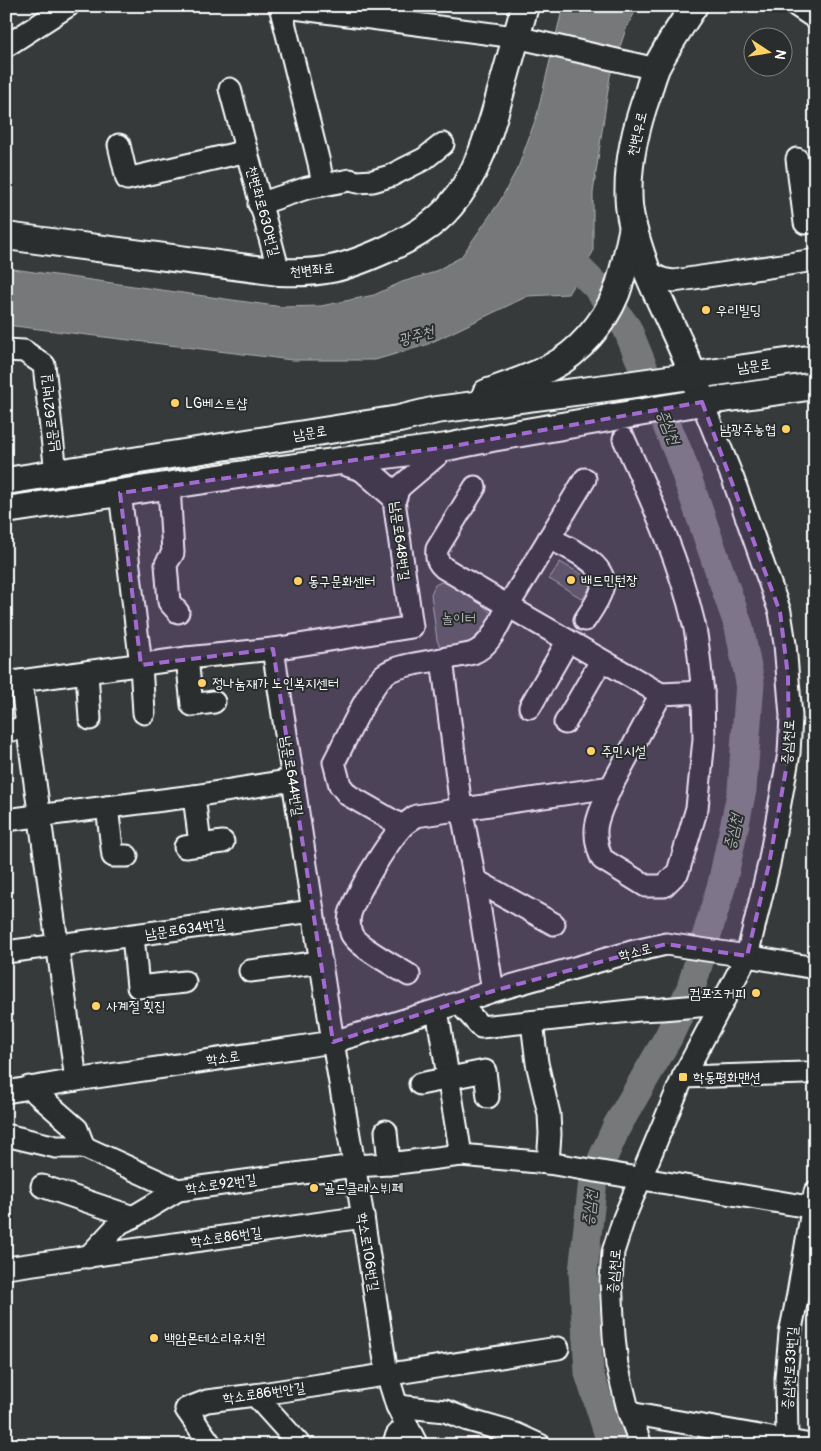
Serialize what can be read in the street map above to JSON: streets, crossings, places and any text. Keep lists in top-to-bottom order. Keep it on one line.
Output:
{"streets":{"main road":["천변우로","천변좌로","남문로"],"street":["천변좌로630번길","남문로621번길","남문로648번길","증심천로","남문로644번길","남문로634번길","학소로","학소로92번길","학소로86번길","학소로106번길","증심천로33번길","학소로86번안길"]},"crossings":[["천변우로","남문로"],["천변우로","증심천로"],["천변좌로630번길","천변좌로"],["남문로","남문로621번길"],["남문로","증심천로"],["남문로648번길","남문로644번길"],["증심천로","학소로"],["증심천로","학소로92번길"],["증심천로","증심천로33번길"],["남문로644번길","남문로634번길"],["남문로644번길","학소로"],["남문로644번길","학소로106번길"],["학소로","학소로106번길"],["학소로92번길","학소로106번길"],["학소로92번길","증심천로33번길"],["학소로86번길","학소로106번길"],["학소로106번길","학소로86번안길"]],"water":["광주천","증심천"],"parks":["놀이터"],"places":{"other":["우리빌딩","LG베스트샵","남광주농협","배드민턴장","동구문화센터","정나눔재가 노인복지센터","주민시설","컴포즈커피","사계절 횟집","골드클래스뷔페","백암몬테소리유치원"],"transit":["학동평화맨션"]},"north":"right"}
